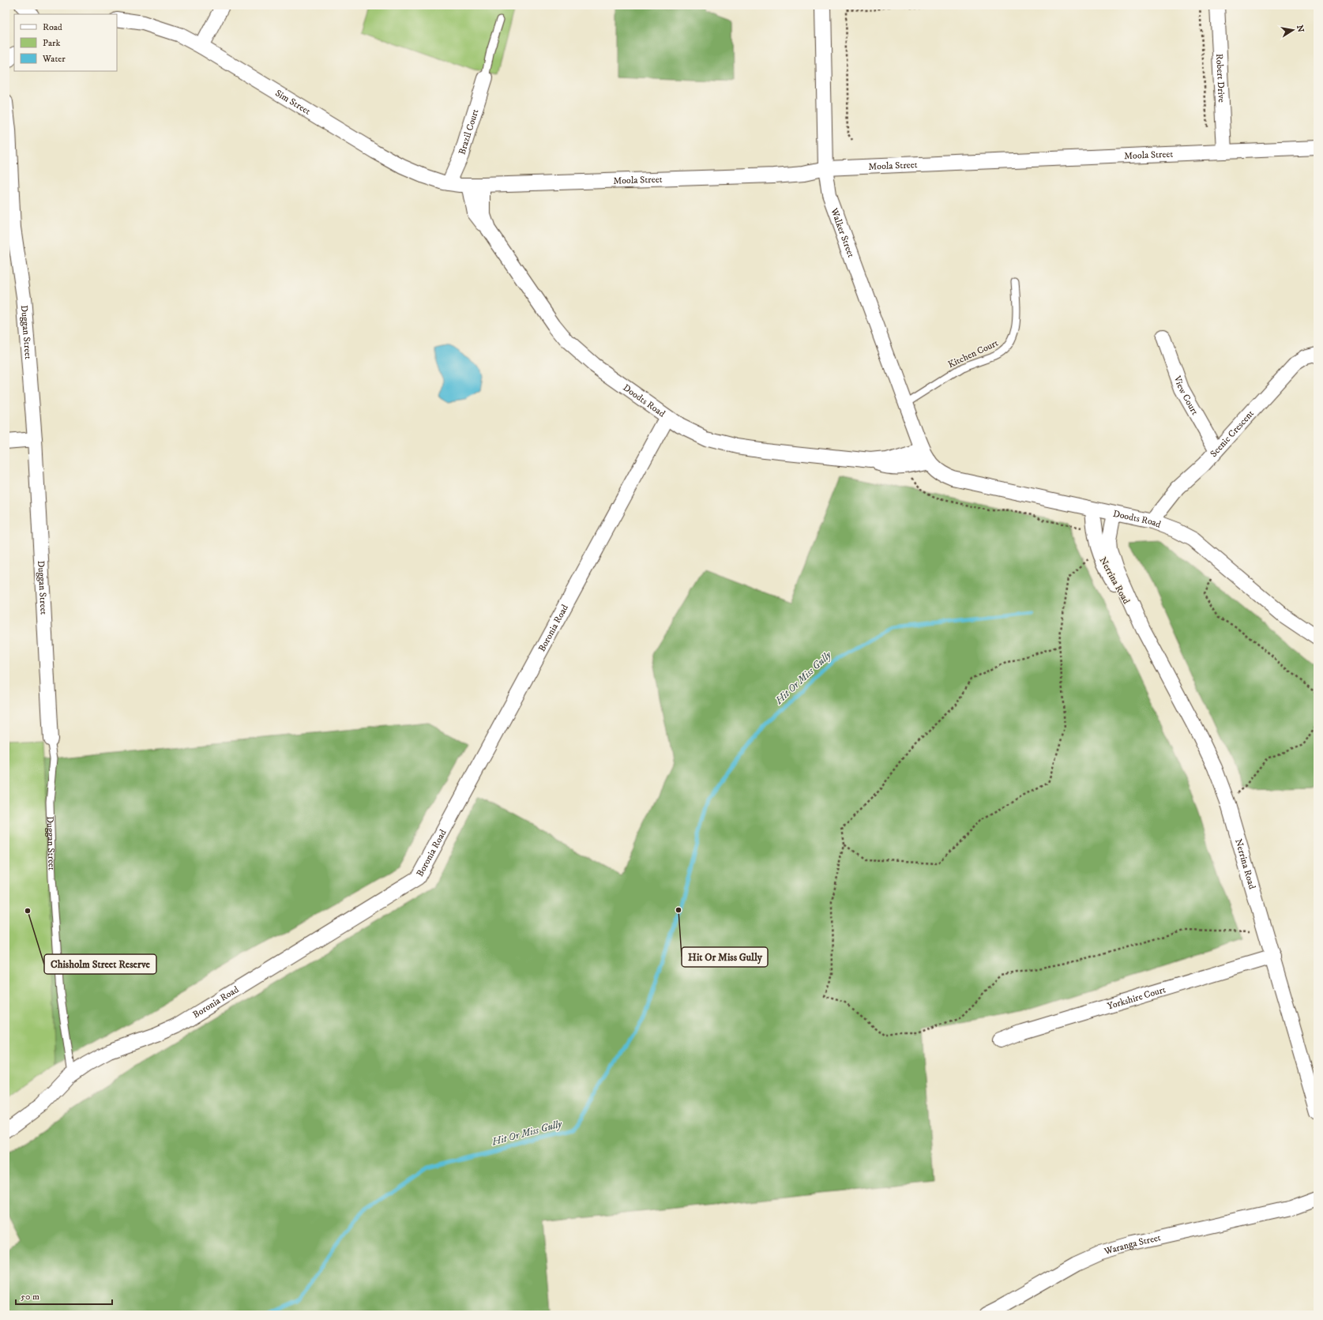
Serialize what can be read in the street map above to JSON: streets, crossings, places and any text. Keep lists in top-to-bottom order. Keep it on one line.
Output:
{"streets":{"street":["Robert Drive","Sim Street","Brazil Court","Moola Street","Walker Street","Duggan Street","View Court","Doodts Road","Scenic Crescent","Nerrina Road","Boronia Road","Yorkshire Court","Waranga Street"],"lane":["Kitchen Court"]},"crossings":[["Robert Drive","Moola Street"],["Sim Street","Brazil Court"],["Sim Street","Moola Street"],["Sim Street","Doodts Road"],["Moola Street","Walker Street"],["Moola Street","Doodts Road"],["Walker Street","Kitchen Court"],["Walker Street","Doodts Road"],["Duggan Street","Boronia Road"],["View Court","Scenic Crescent"],["Doodts Road","Scenic Crescent"],["Doodts Road","Nerrina Road"],["Doodts Road","Boronia Road"],["Nerrina Road","Yorkshire Court"]],"water":["Hit Or Miss Gully"],"places":["Hit Or Miss Gully","Chisholm Street Reserve"],"legend":["Road","Park","Water"],"scale_bar":"50 m","north":"right"}
